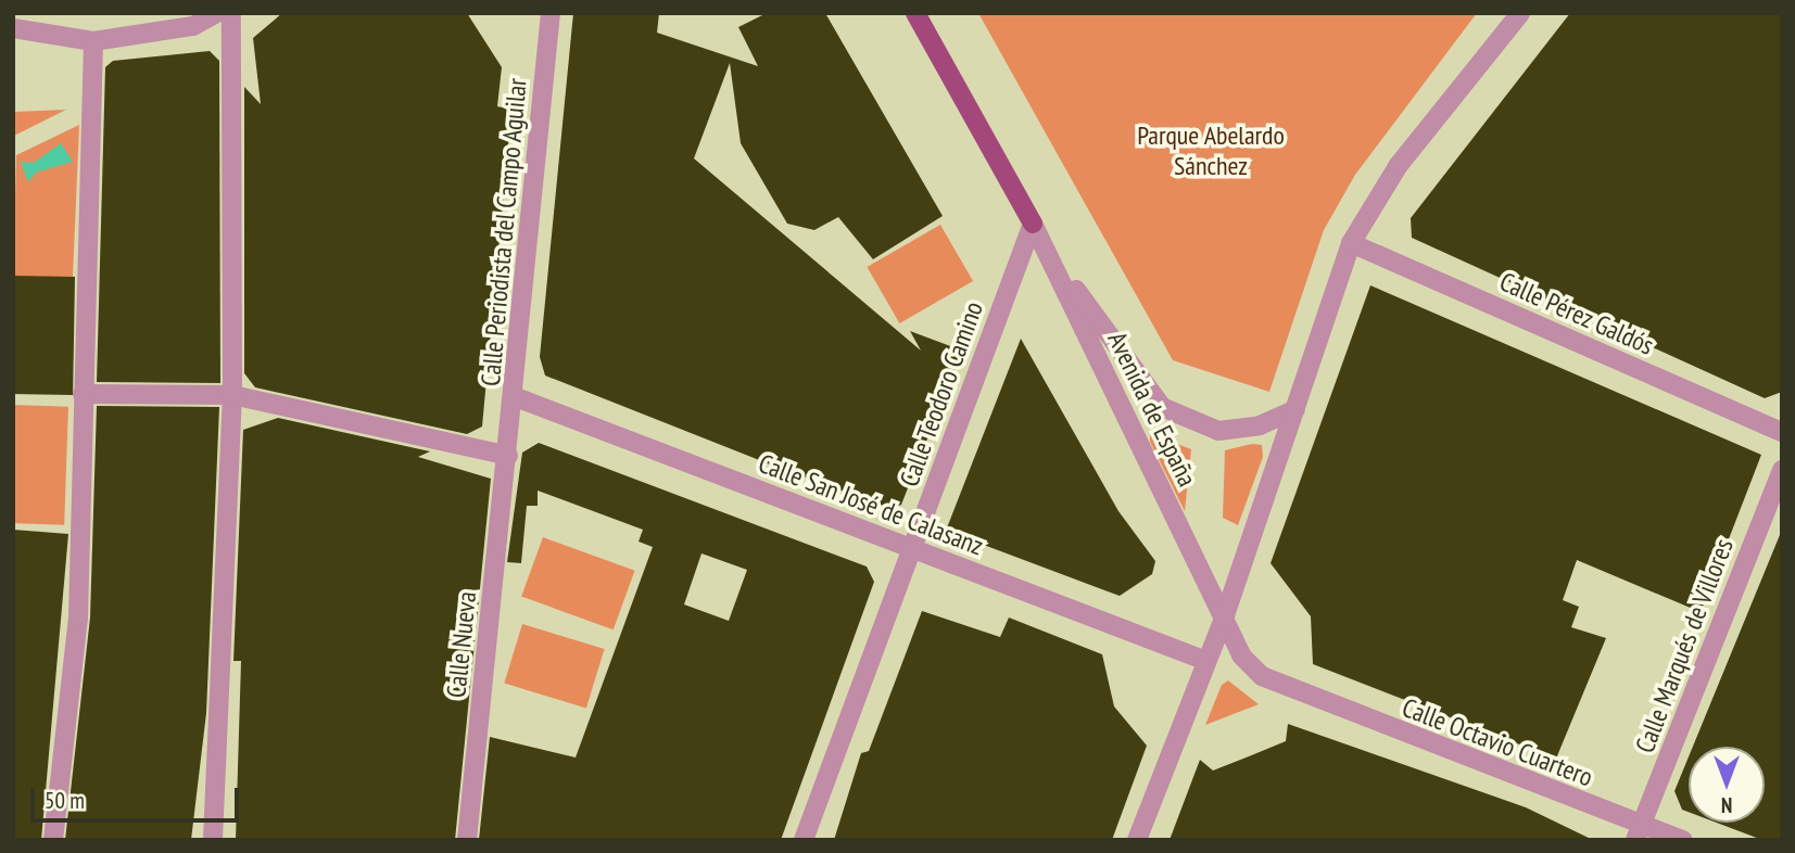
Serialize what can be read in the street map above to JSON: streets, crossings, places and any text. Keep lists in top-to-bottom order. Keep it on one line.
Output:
{"streets":{"main road":["Avenida de España"],"street":["Calle Periodista del Campo Aguilar","Calle Pérez Galdós","Calle Teodoro Camino","Calle San José de Calasanz","Calle Nueva","Calle Marqués de Villores","Calle Octavio Cuartero"]},"crossings":[["Calle Periodista del Campo Aguilar","Calle San José de Calasanz"],["Calle Periodista del Campo Aguilar","Calle Nueva"],["Calle Teodoro Camino","Avenida de España"],["Calle Teodoro Camino","Calle San José de Calasanz"],["Avenida de España","Calle Octavio Cuartero"],["Calle Marqués de Villores","Calle Octavio Cuartero"]],"parks":["Parque Abelardo Sánchez"],"scale_bar":"50 m","north":"bottom"}
